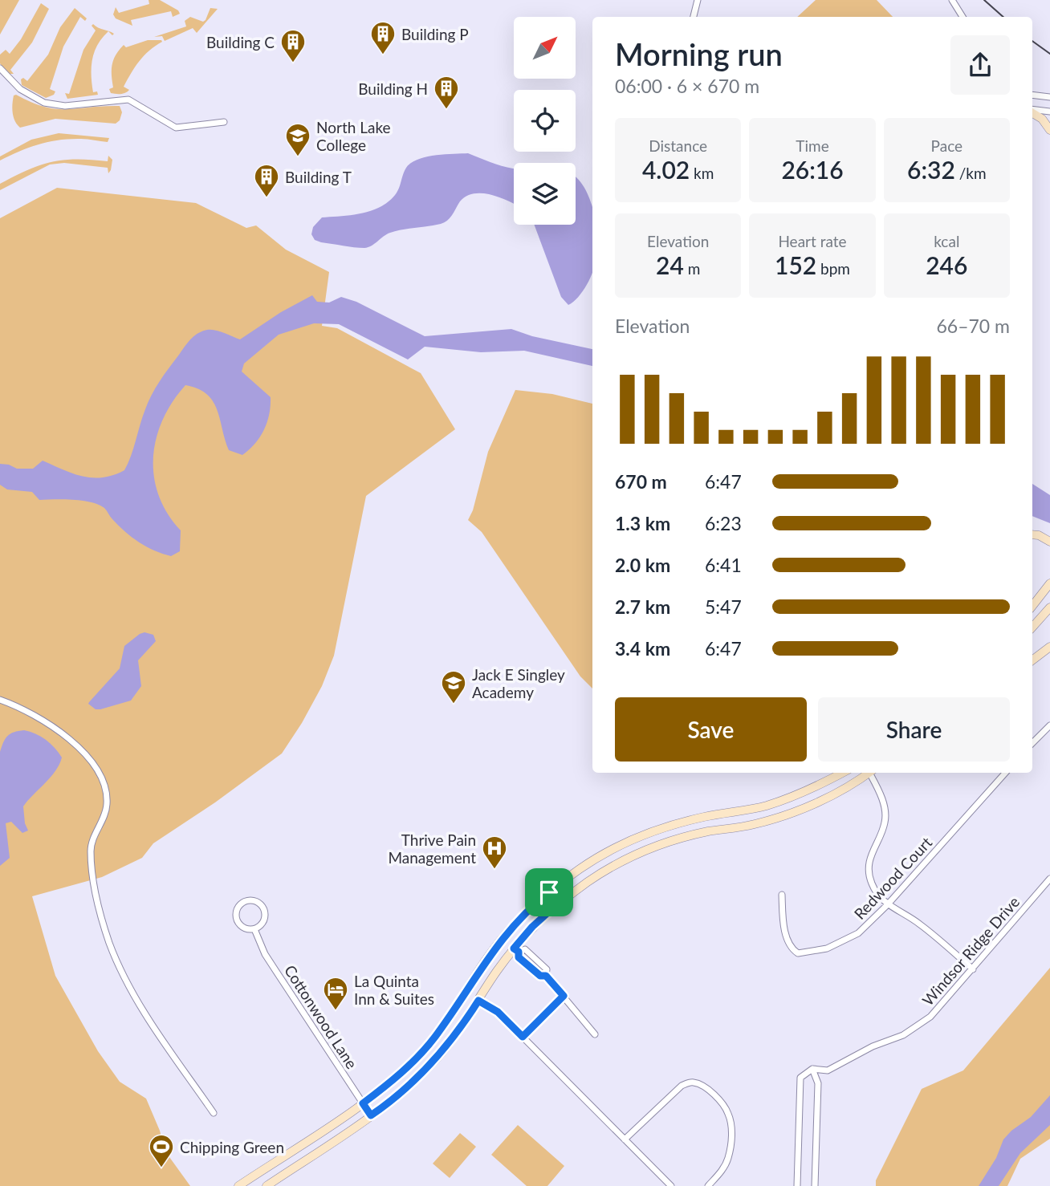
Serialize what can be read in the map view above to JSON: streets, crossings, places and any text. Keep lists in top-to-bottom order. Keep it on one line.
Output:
{"streets":{"street":["Redwood Court","Windsor Ridge Drive","Cottonwood Lane"]},"places":{"building":["Building P","Building C","Building H","Building T"],"school or university":["North Lake College","Jack E Singley Academy"],"hospital":["Thrive Pain Management"],"hotel":["La Quinta Inn & Suites"],"sports":["Chipping Green"]},"north":"top right","page":{"heading":["Morning run","06:00 · 6 × 670 m"],"stats":[["Distance","4.02 km"],["Time","26:16"],["Pace","6:32 /km"],["Elevation","24 m"],["Heart rate","152 bpm"],["kcal","246"]],"chart":["Elevation","66–70 m"],"list":[{"name":"670 m","note":"6:47"},{"name":"1.3 km","note":"6:23"},{"name":"2.0 km","note":"6:41"},{"name":"2.7 km","note":"5:47"},{"name":"3.4 km","note":"6:47"}],"buttons":["Save","Share"]}}
